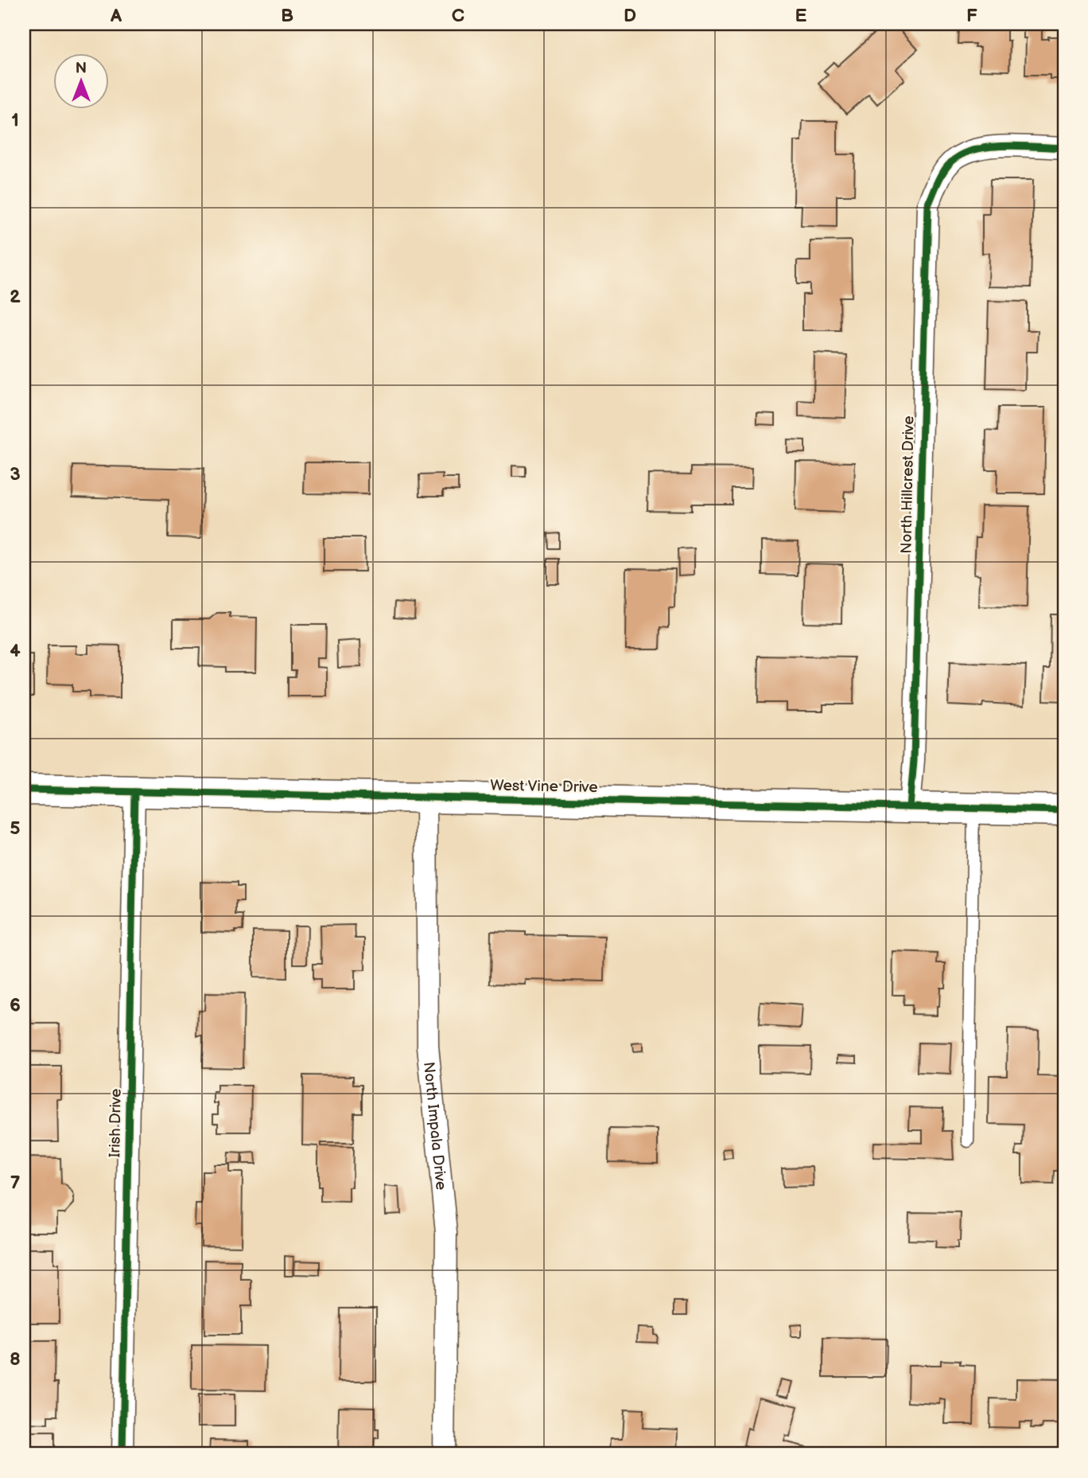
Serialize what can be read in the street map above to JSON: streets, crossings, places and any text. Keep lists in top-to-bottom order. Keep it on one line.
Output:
{"streets":{"street":["North Hillcrest Drive","West Vine Drive","Irish Drive","North Impala Drive"]},"crossings":[["North Hillcrest Drive","West Vine Drive"],["West Vine Drive","Irish Drive"],["West Vine Drive","North Impala Drive"]],"north":"top","grid":{"columns":["A","B","C","D","E","F"],"rows":["1","2","3","4","5","6","7","8"]}}
